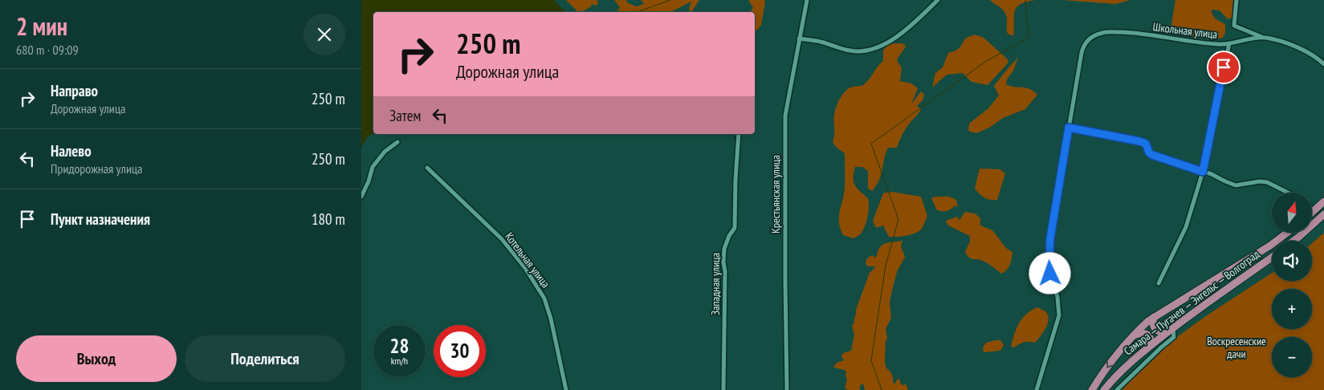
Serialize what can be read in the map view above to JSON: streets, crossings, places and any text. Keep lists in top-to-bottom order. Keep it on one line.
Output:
{"streets":{"main road":["Самара — Пугачев — Энгельс — Волгоград"],"street":["Школьная улица","Крестьянская улица","Котельная улица","Западная улица"]},"parks":["Воскресенские дачи"],"north":"top","page":{"heading":["2 мин","680 m · 09:09"],"turn":["250 m","Дорожная улица"],"list":[{"name":"Направо","note":"Дорожная улица","value":"250 m"},{"name":"Налево","note":"Придорожная улица","value":"250 m"},{"name":"Пункт назначения","value":"180 m"}],"then":"Затем","map_buttons":["+","−"],"speed":"28 km/h","limit":"30","buttons":["Выход","Поделиться"]}}
